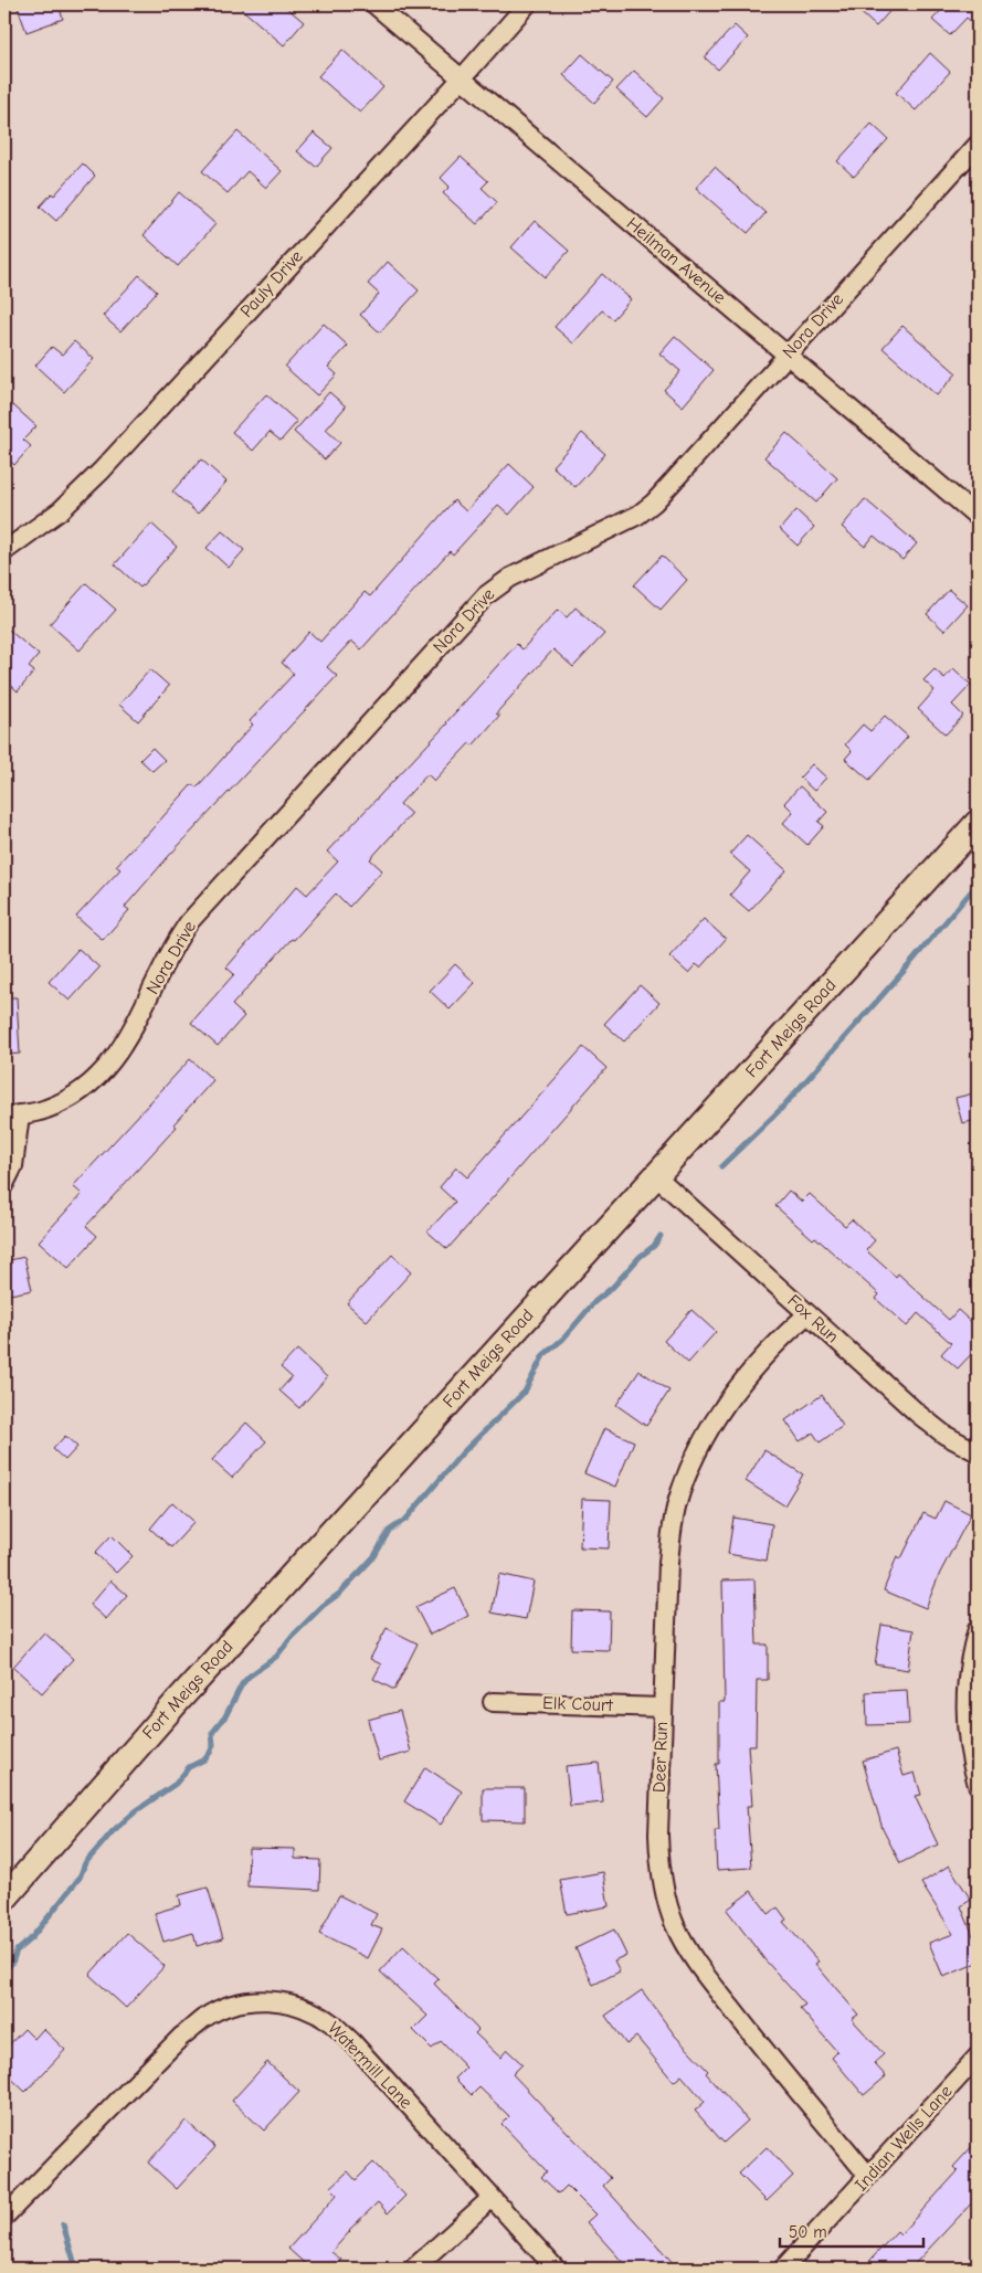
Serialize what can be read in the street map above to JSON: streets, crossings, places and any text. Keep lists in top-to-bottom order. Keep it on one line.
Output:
{"streets":{"street":["Heilman Avenue","Pauly Drive","Nora Drive","Fort Meigs Road","Fox Run","Elk Court","Deer Run","Watermill Lane","Indian Wells Lane"]},"crossings":[["Heilman Avenue","Pauly Drive"],["Heilman Avenue","Nora Drive"],["Fort Meigs Road","Fox Run"],["Fox Run","Deer Run"],["Elk Court","Deer Run"],["Deer Run","Indian Wells Lane"]],"scale_bar":"50 m"}
